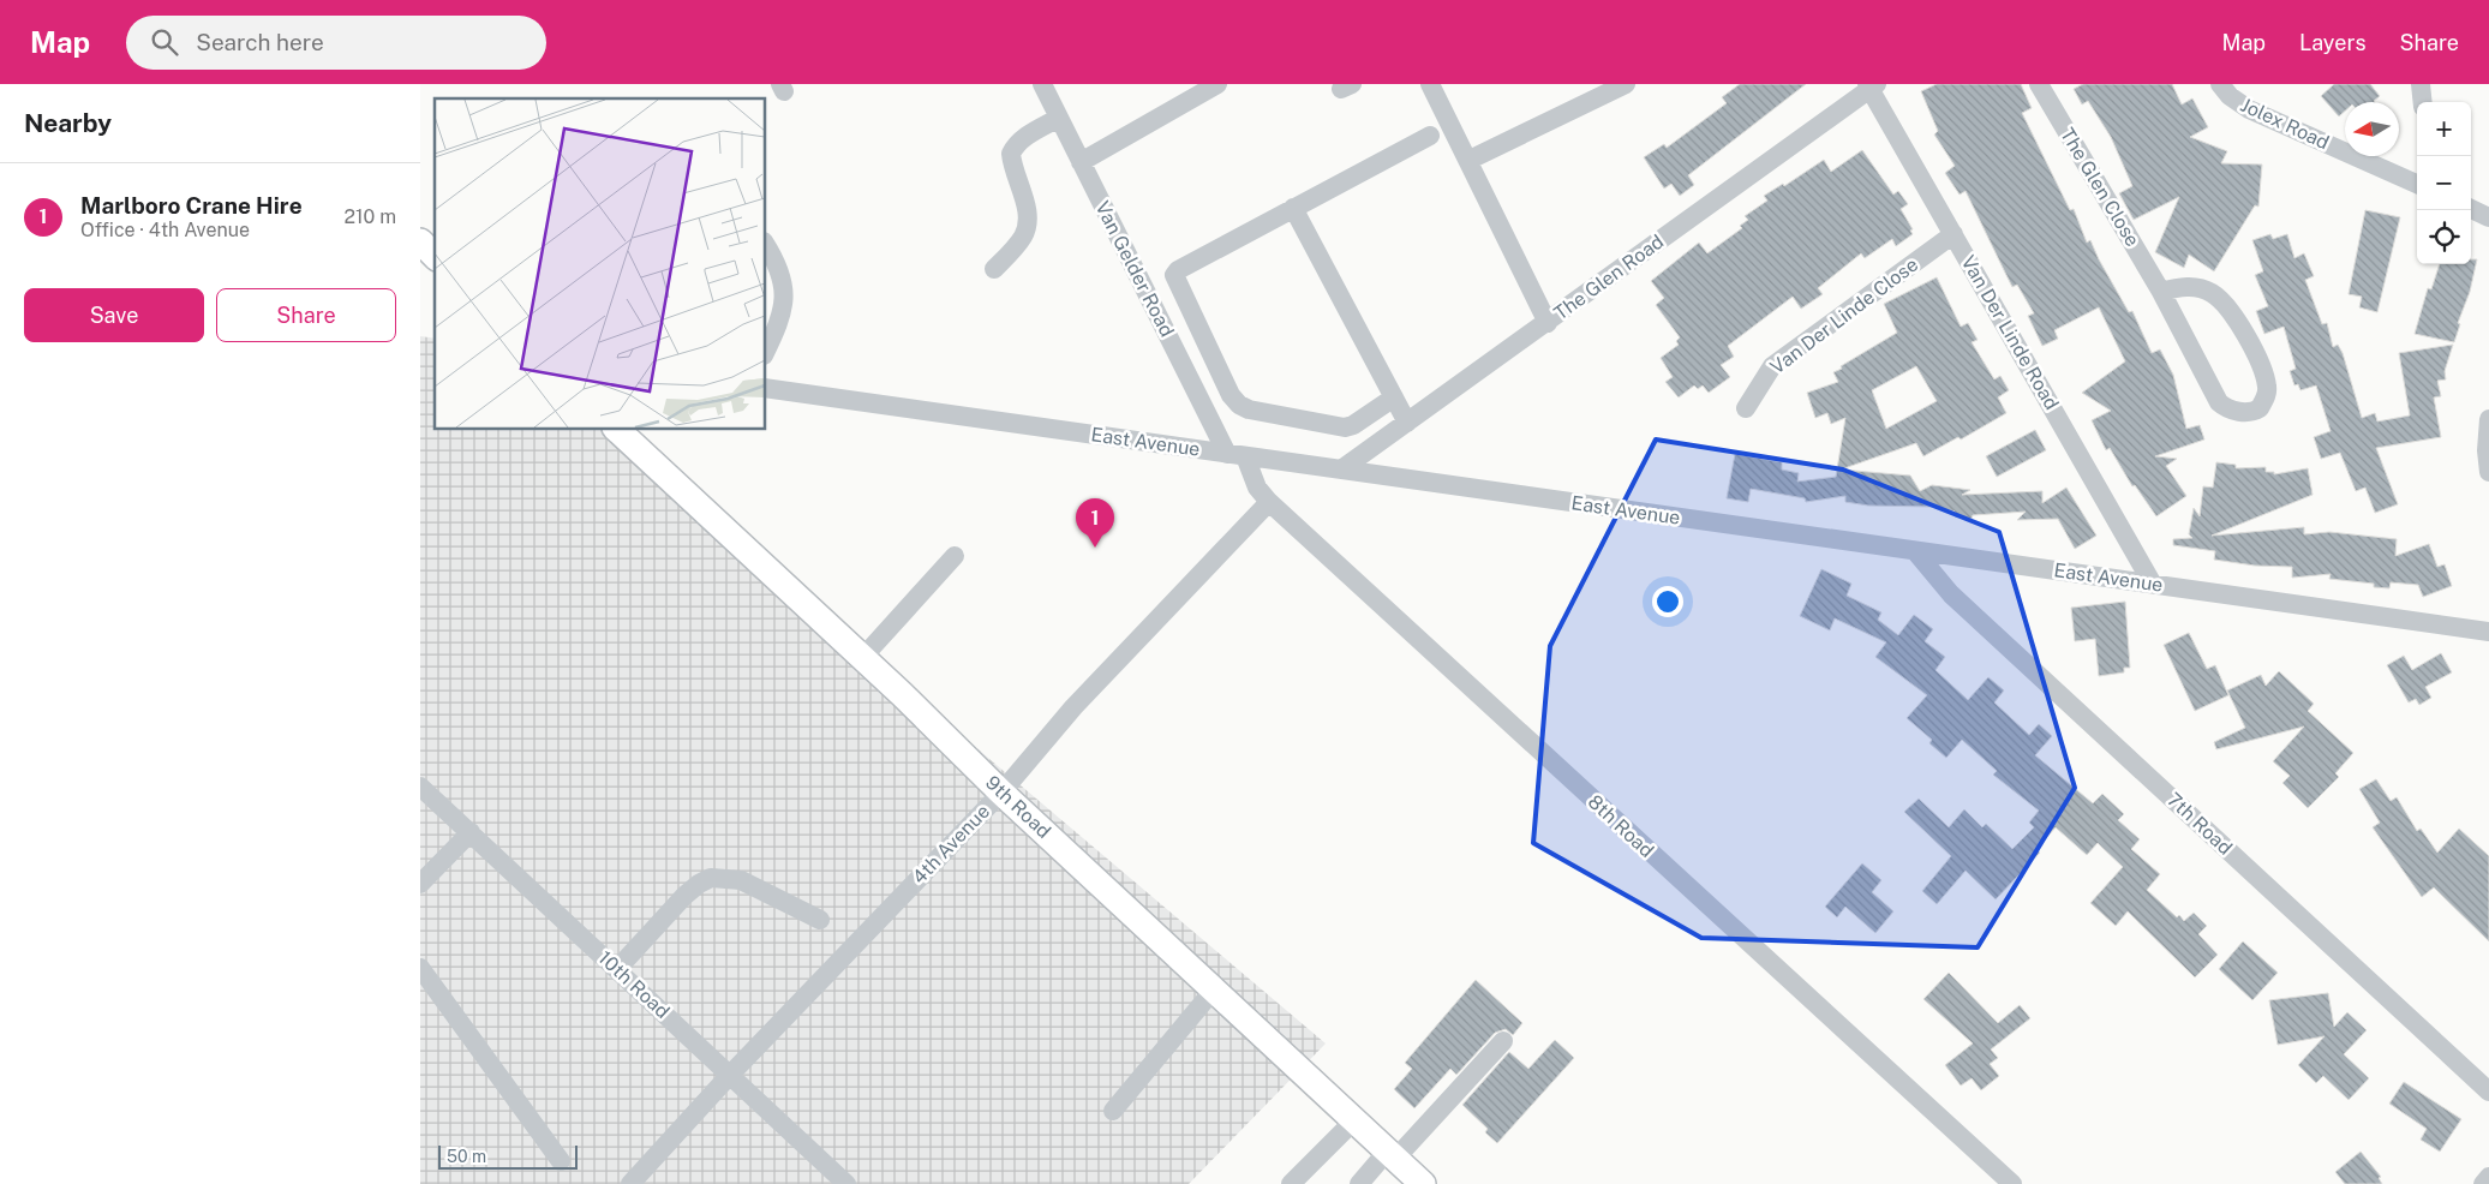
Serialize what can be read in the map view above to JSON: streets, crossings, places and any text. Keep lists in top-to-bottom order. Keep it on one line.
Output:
{"streets":{"main road":["9th Road"],"street":["Jolex Road","The Glen Close","Van Gelder Road","The Glen Road","Van Der Linde Close","Van Der Linde Road","East Avenue","7th Road","8th Road","4th Avenue","10th Road"]},"crossings":[["Van Gelder Road","East Avenue"],["Van Gelder Road","8th Road"],["The Glen Road","Van Der Linde Road"],["The Glen Road","East Avenue"],["Van Der Linde Close","Van Der Linde Road"],["Van Der Linde Road","East Avenue"],["East Avenue","7th Road"],["East Avenue","8th Road"],["9th Road","4th Avenue"],["8th Road","4th Avenue"],["4th Avenue","10th Road"]],"scale_bar":"50 m","north":"left","page":{"header":"Map","search":"Search here","nav":["Map","Layers","Share"],"heading":"Nearby","map_buttons":["+","−"],"list":[{"mark":"1","name":"Marlboro Crane Hire","note":"Office · 4th Avenue","value":"210 m"}],"buttons":["Save","Share"],"pins":"1","scale":"50 m"}}
